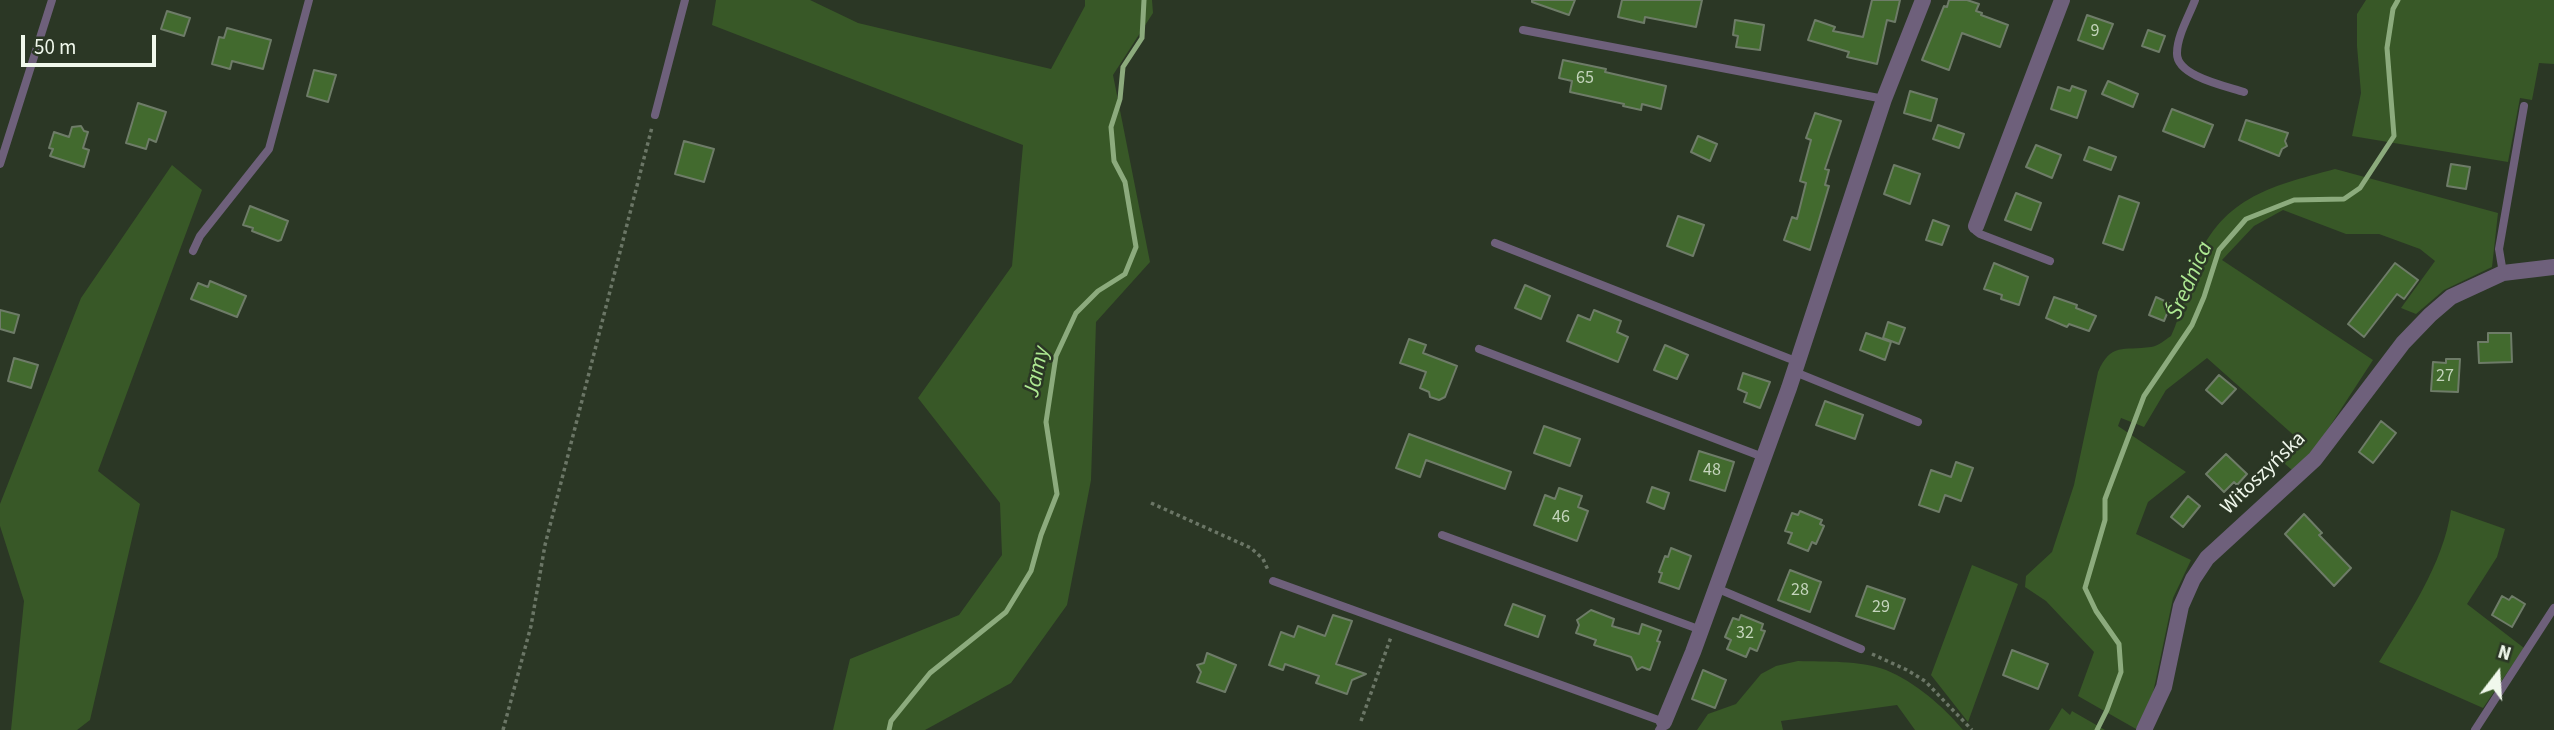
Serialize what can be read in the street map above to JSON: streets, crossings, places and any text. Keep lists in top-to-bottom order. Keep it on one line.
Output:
{"streets":{"street":["Witoszyńska"]},"water":["Średnica","Jamy"],"house_numbers":["9","65","27","48","46","28","29","32"],"scale_bar":"50 m","north":"top"}
